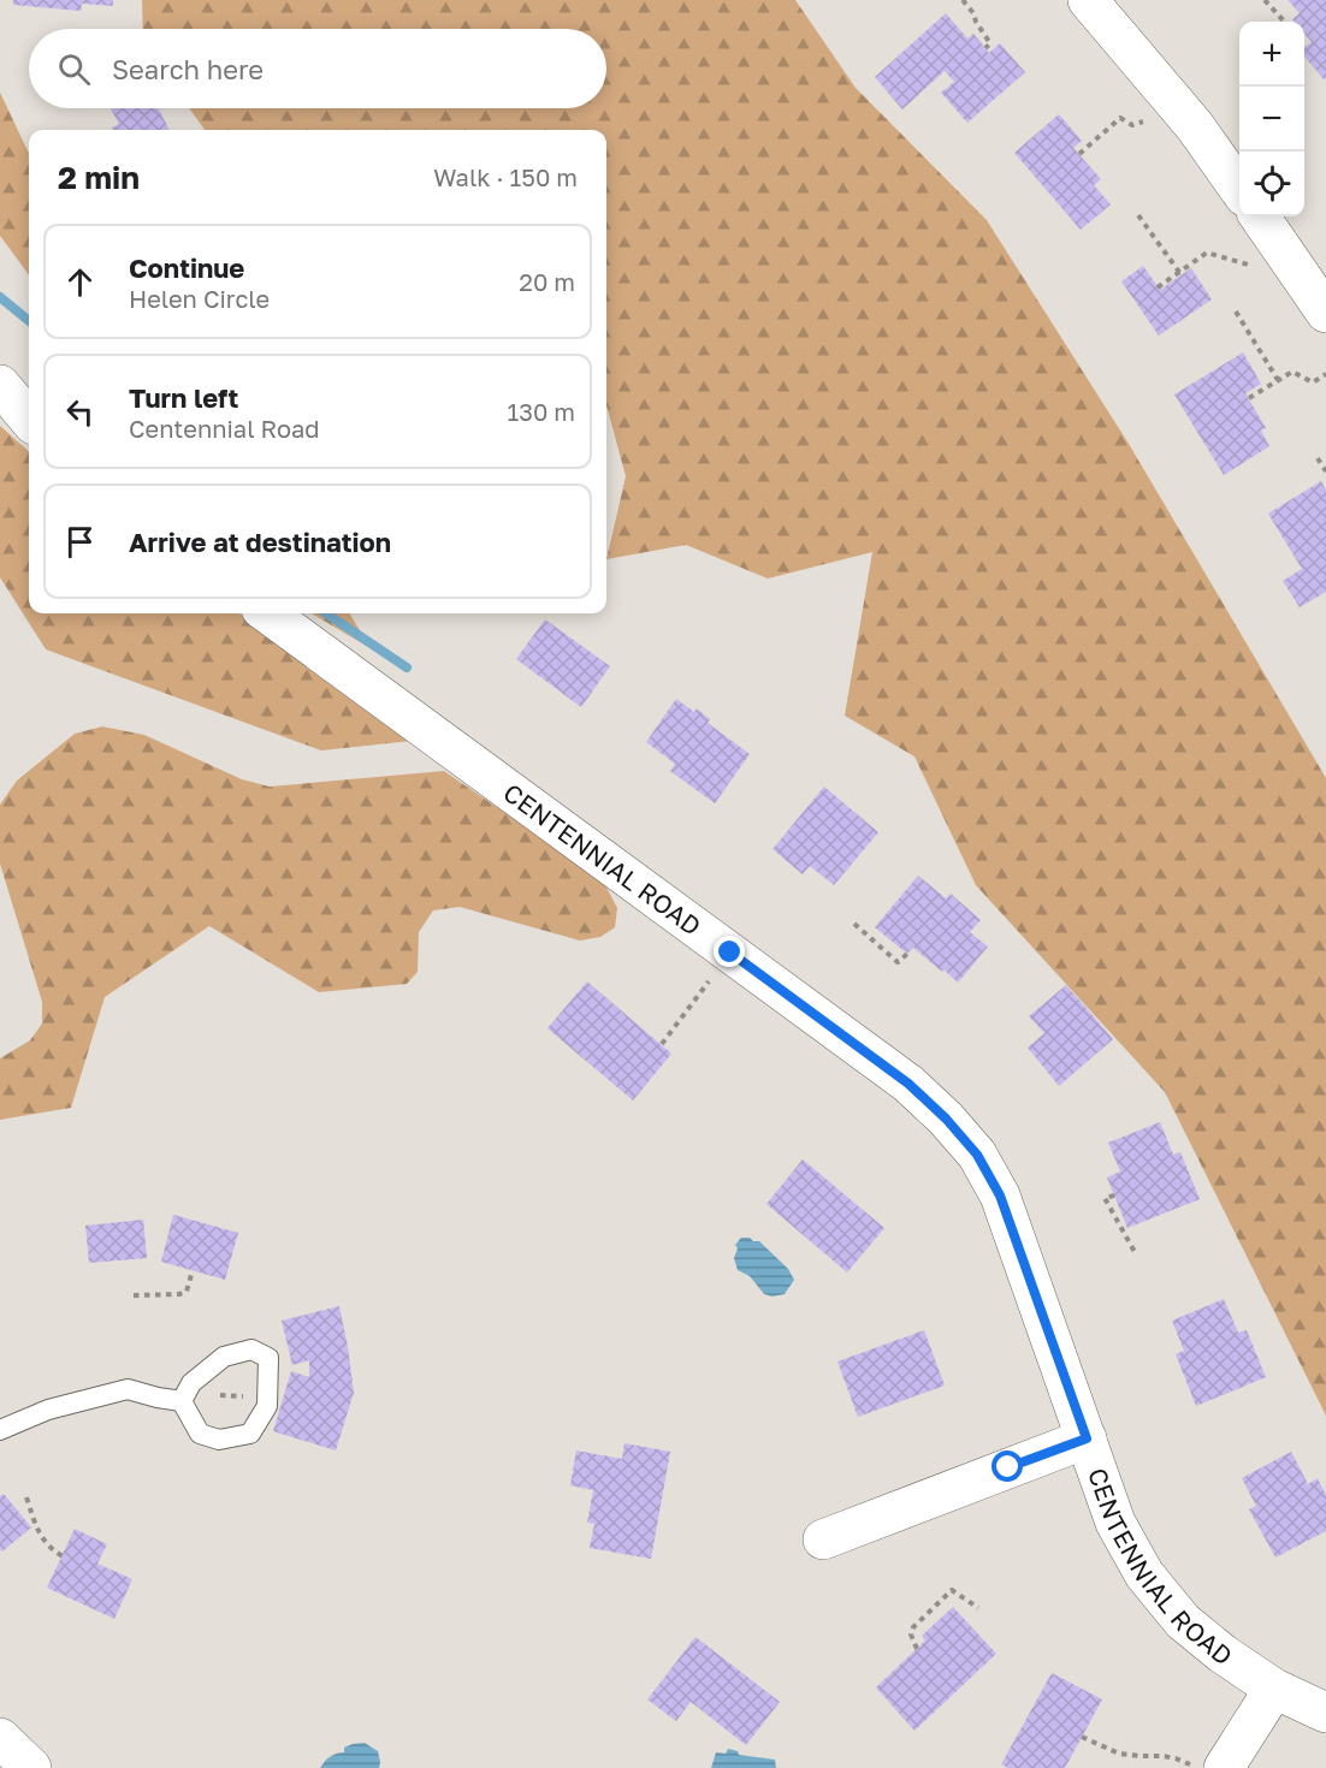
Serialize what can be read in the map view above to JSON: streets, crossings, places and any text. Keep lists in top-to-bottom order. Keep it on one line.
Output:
{"streets":{"street":["CENTENNIAL ROAD"]},"page":{"map_buttons":["+","−"],"search":"Search here","heading":["2 min","Walk · 150 m"],"list":[["Continue","Helen Circle","20 m"],["Turn left","Centennial Road","130 m"],"Arrive at destination"]}}
